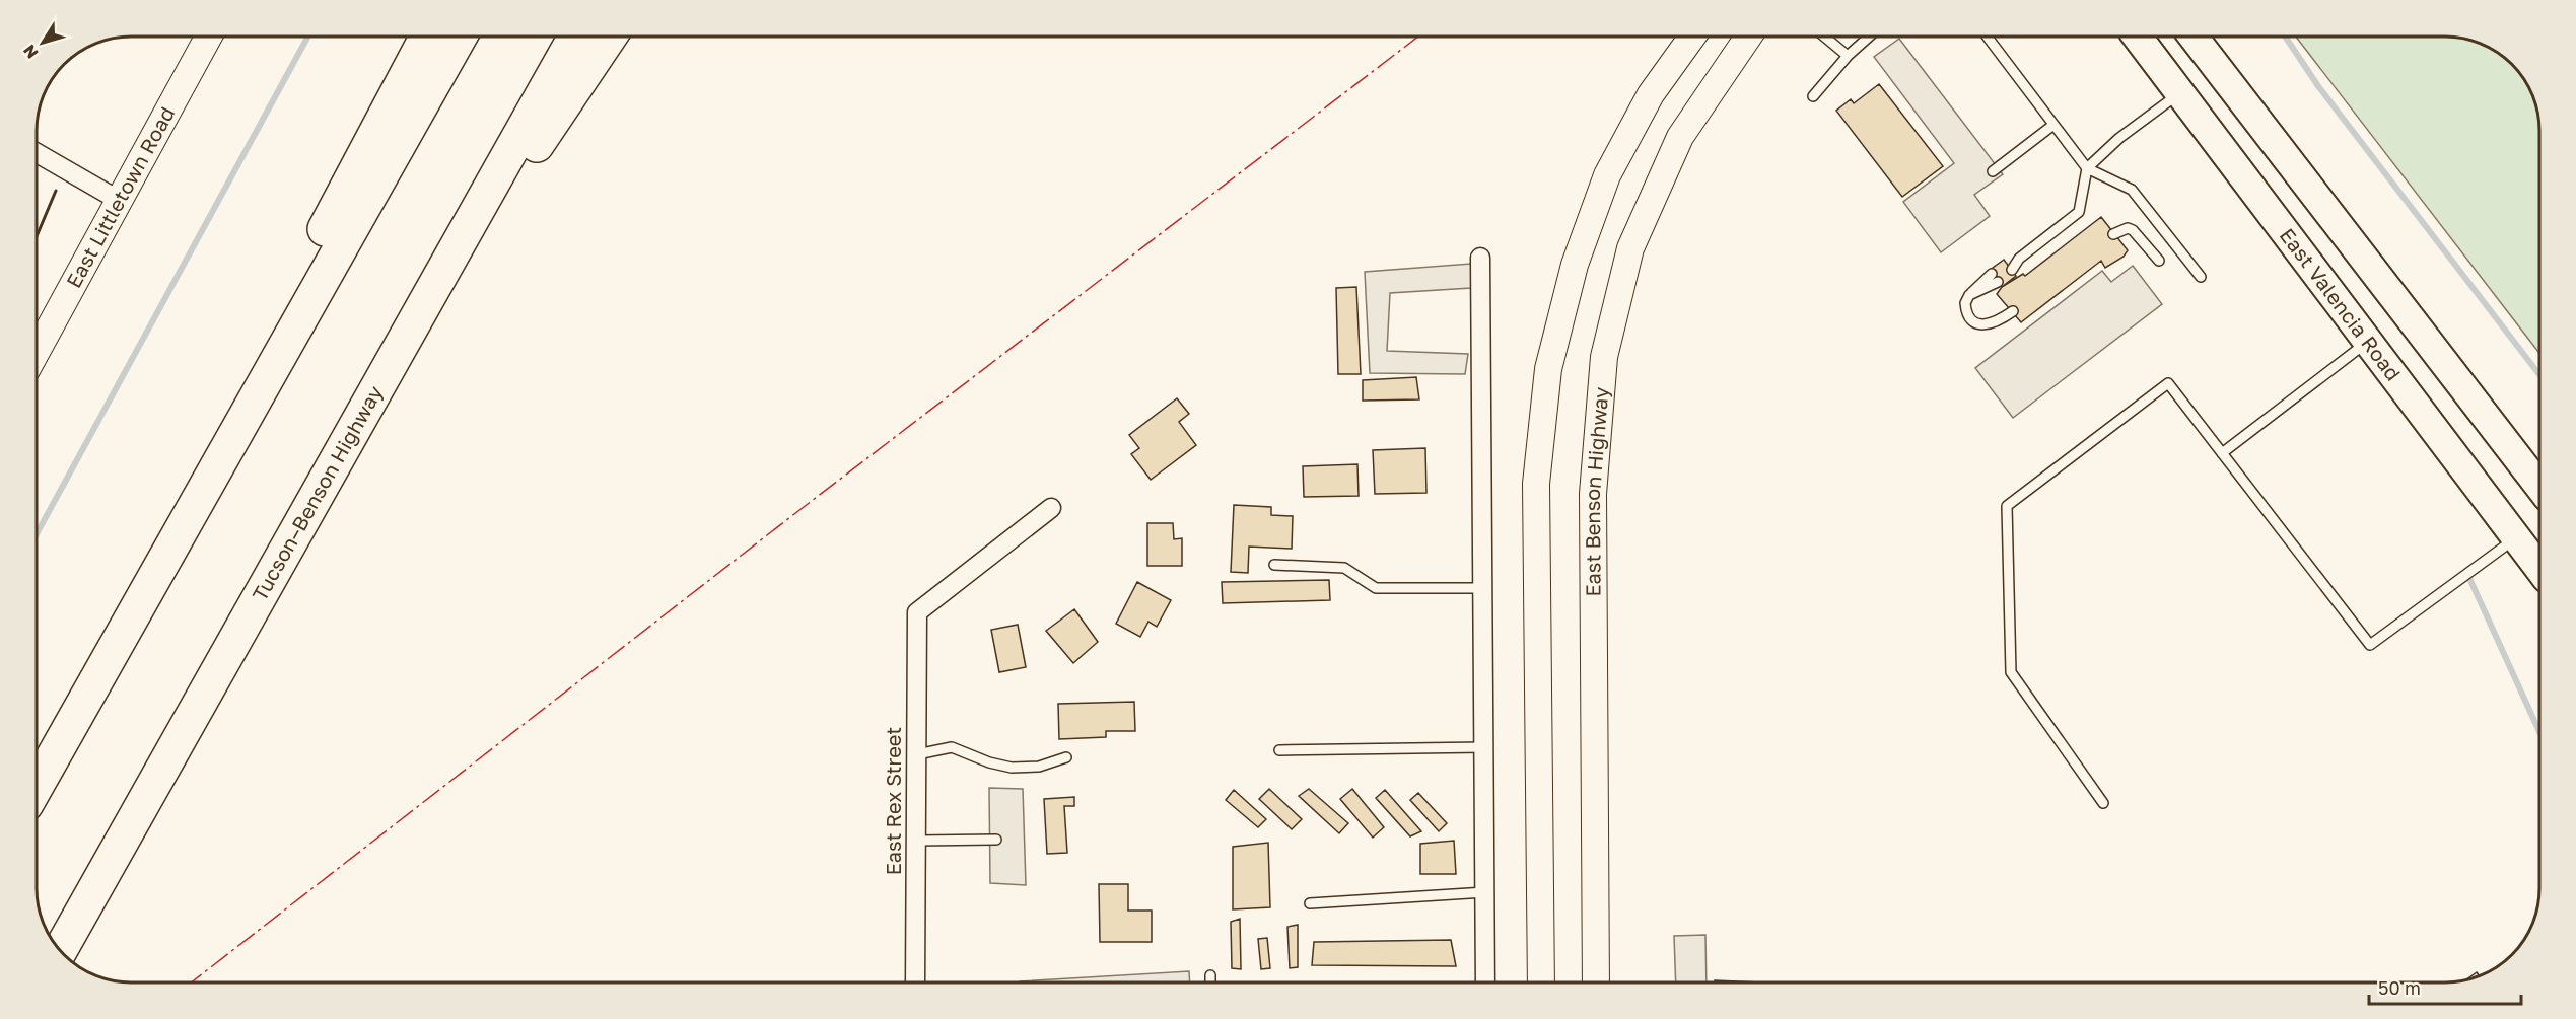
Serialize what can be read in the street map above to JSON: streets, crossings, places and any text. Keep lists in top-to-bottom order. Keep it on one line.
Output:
{"streets":{"highway":["Tucson–Benson Highway"],"main road":["East Littletown Road","East Valencia Road","East Benson Highway"],"street":["East Rex Street"]},"scale_bar":"50 m","north":"bottom left"}
